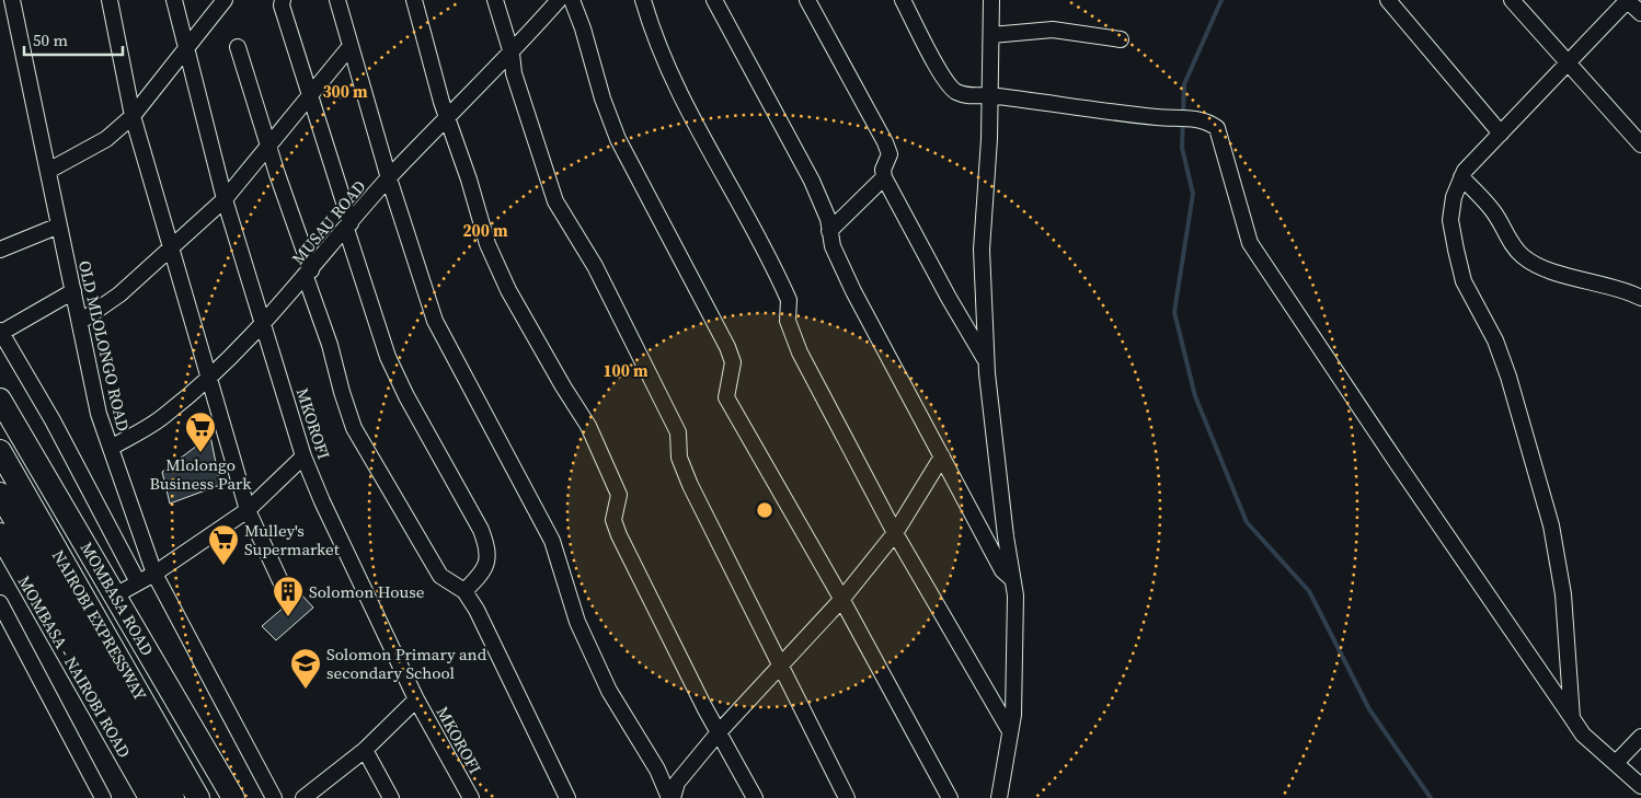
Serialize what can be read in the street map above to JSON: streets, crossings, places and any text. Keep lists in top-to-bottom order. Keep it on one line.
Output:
{"streets":{"highway":["MOMBASA ROAD","NAIROBI EXPRESSWAY","MOMBASA - NAIROBI ROAD"],"street":["MUSAU ROAD","OLD MLOLONGO ROAD","MKOROFI"]},"crossings":[["MUSAU ROAD","OLD MLOLONGO ROAD"],["MUSAU ROAD","MKOROFI"]],"places":{"supermarket":["Mlolongo Business Park","Mulley's Supermarket"],"building":["Solomon House"],"school or university":["Solomon Primary and secondary School"]},"scale_bar":"50 m","rings":["300 m","200 m","100 m"]}
